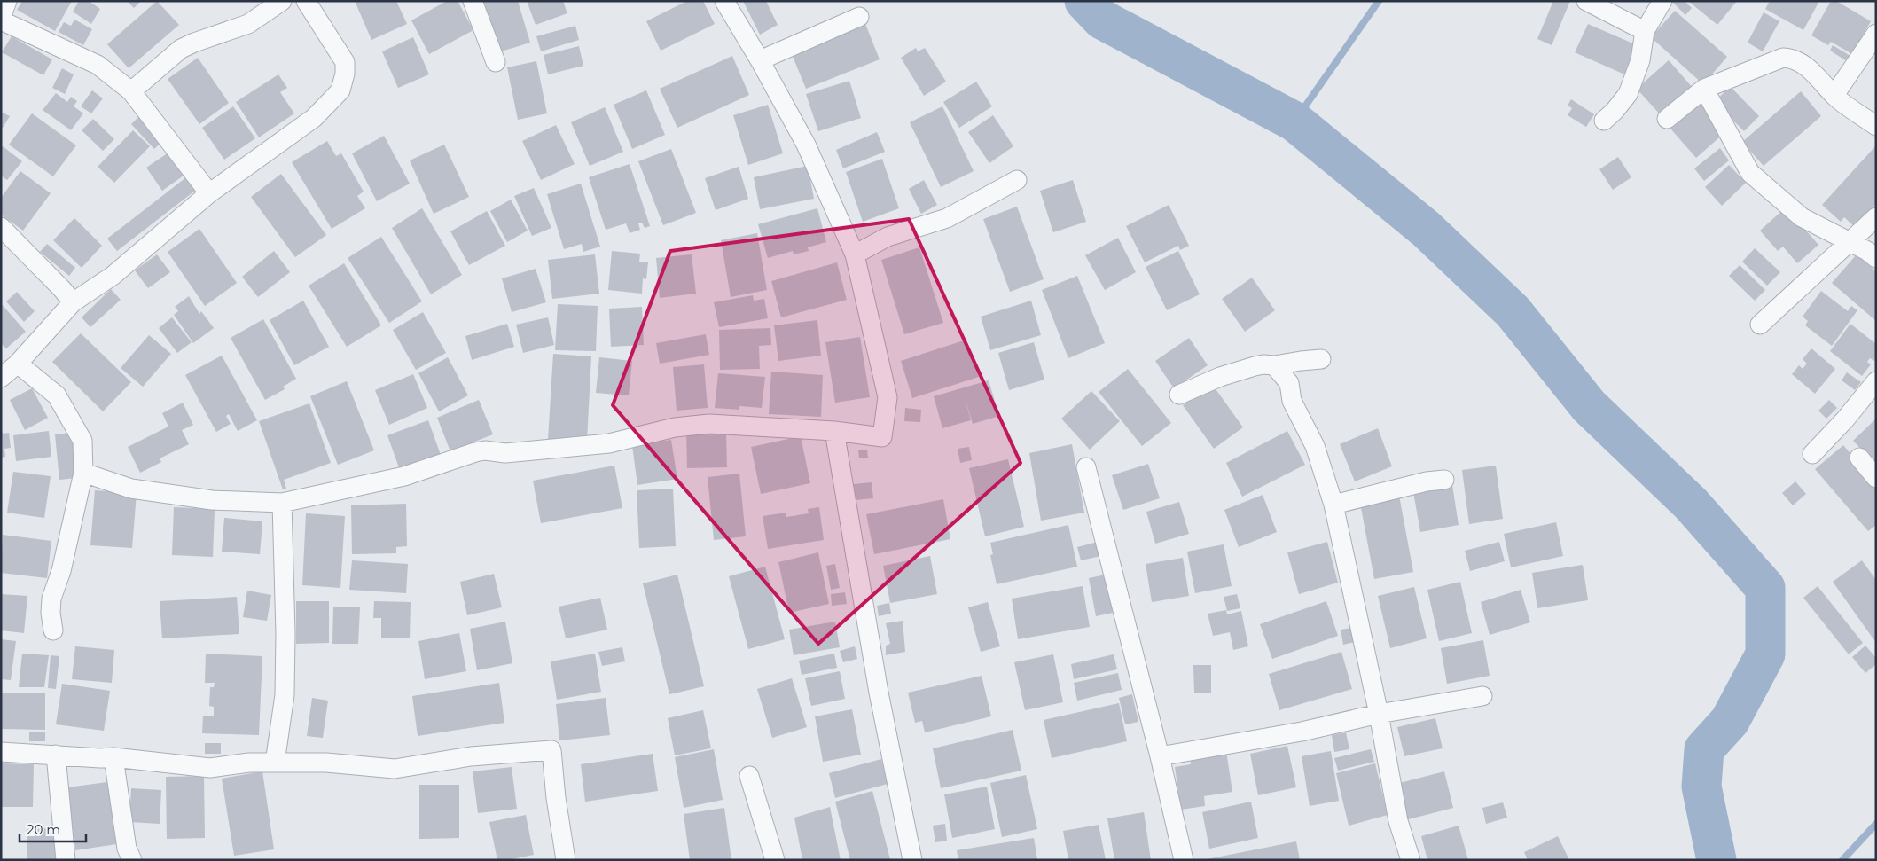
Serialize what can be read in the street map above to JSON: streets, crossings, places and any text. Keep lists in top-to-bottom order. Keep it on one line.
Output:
{"scale_bar":"20 m"}
